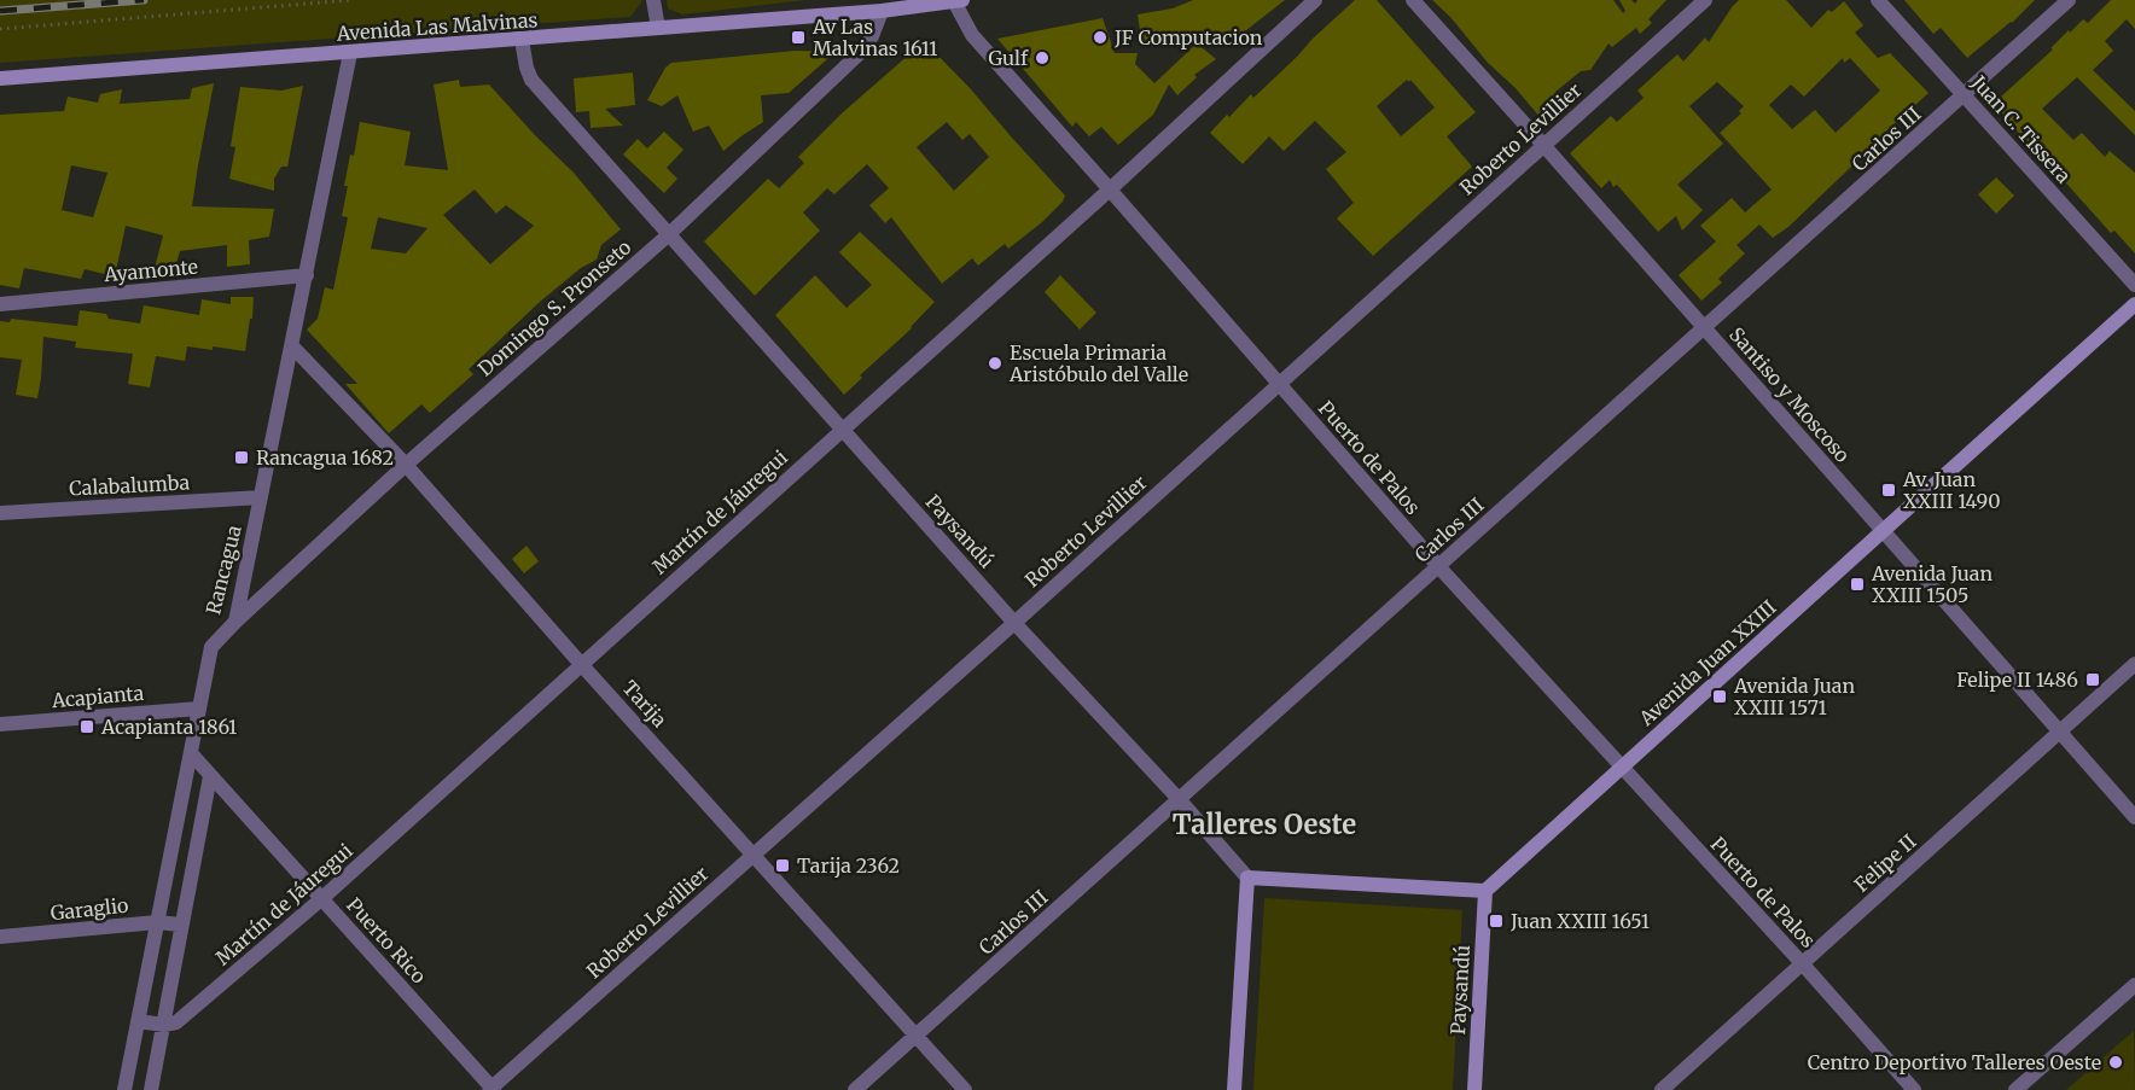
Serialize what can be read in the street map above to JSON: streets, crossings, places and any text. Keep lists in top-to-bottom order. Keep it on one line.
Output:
{"streets":{"main road":["Avenida Las Malvinas","Paysandú","Avenida Juan XXIII"],"street":["Juan C. Tissera","Roberto Levillier","Carlos III","Ayamonte","Domingo S. Pronseto","Santiso y Moscoso","Puerto de Palos","Calabalumba","Martín de Jáuregui","Rancagua","Acapianta","Tarija","Felipe II","Garaglio","Puerto Rico"]},"crossings":[["Avenida Las Malvinas","Domingo S. Pronseto"],["Avenida Las Malvinas","Puerto de Palos"],["Avenida Las Malvinas","Paysandú"],["Avenida Las Malvinas","Rancagua"],["Juan C. Tissera","Carlos III"],["Roberto Levillier","Santiso y Moscoso"],["Roberto Levillier","Puerto de Palos"],["Roberto Levillier","Paysandú"],["Roberto Levillier","Tarija"],["Roberto Levillier","Puerto Rico"],["Carlos III","Santiso y Moscoso"],["Carlos III","Puerto de Palos"],["Carlos III","Paysandú"],["Carlos III","Tarija"],["Ayamonte","Rancagua"],["Domingo S. Pronseto","Paysandú"],["Domingo S. Pronseto","Rancagua"],["Domingo S. Pronseto","Tarija"],["Santiso y Moscoso","Avenida Juan XXIII"],["Santiso y Moscoso","Felipe II"],["Puerto de Palos","Martín de Jáuregui"],["Puerto de Palos","Avenida Juan XXIII"],["Puerto de Palos","Felipe II"],["Calabalumba","Rancagua"],["Martín de Jáuregui","Paysandú"],["Martín de Jáuregui","Tarija"],["Martín de Jáuregui","Puerto Rico"],["Paysandú","Avenida Juan XXIII"],["Rancagua","Acapianta"],["Rancagua","Tarija"],["Rancagua","Garaglio"],["Rancagua","Puerto Rico"]],"districts":["Talleres Oeste"],"places":{"transit":["Av Las Malvinas 1611","Rancagua 1682","Av. Juan XXIII 1490","Avenida Juan XXIII 1505","Felipe II 1486","Avenida Juan XXIII 1571","Acapianta 1861","Tarija 2362","Juan XXIII 1651"],"other":["JF Computacion","Gulf","Escuela Primaria Aristóbulo del Valle","Centro Deportivo Talleres Oeste"]}}
